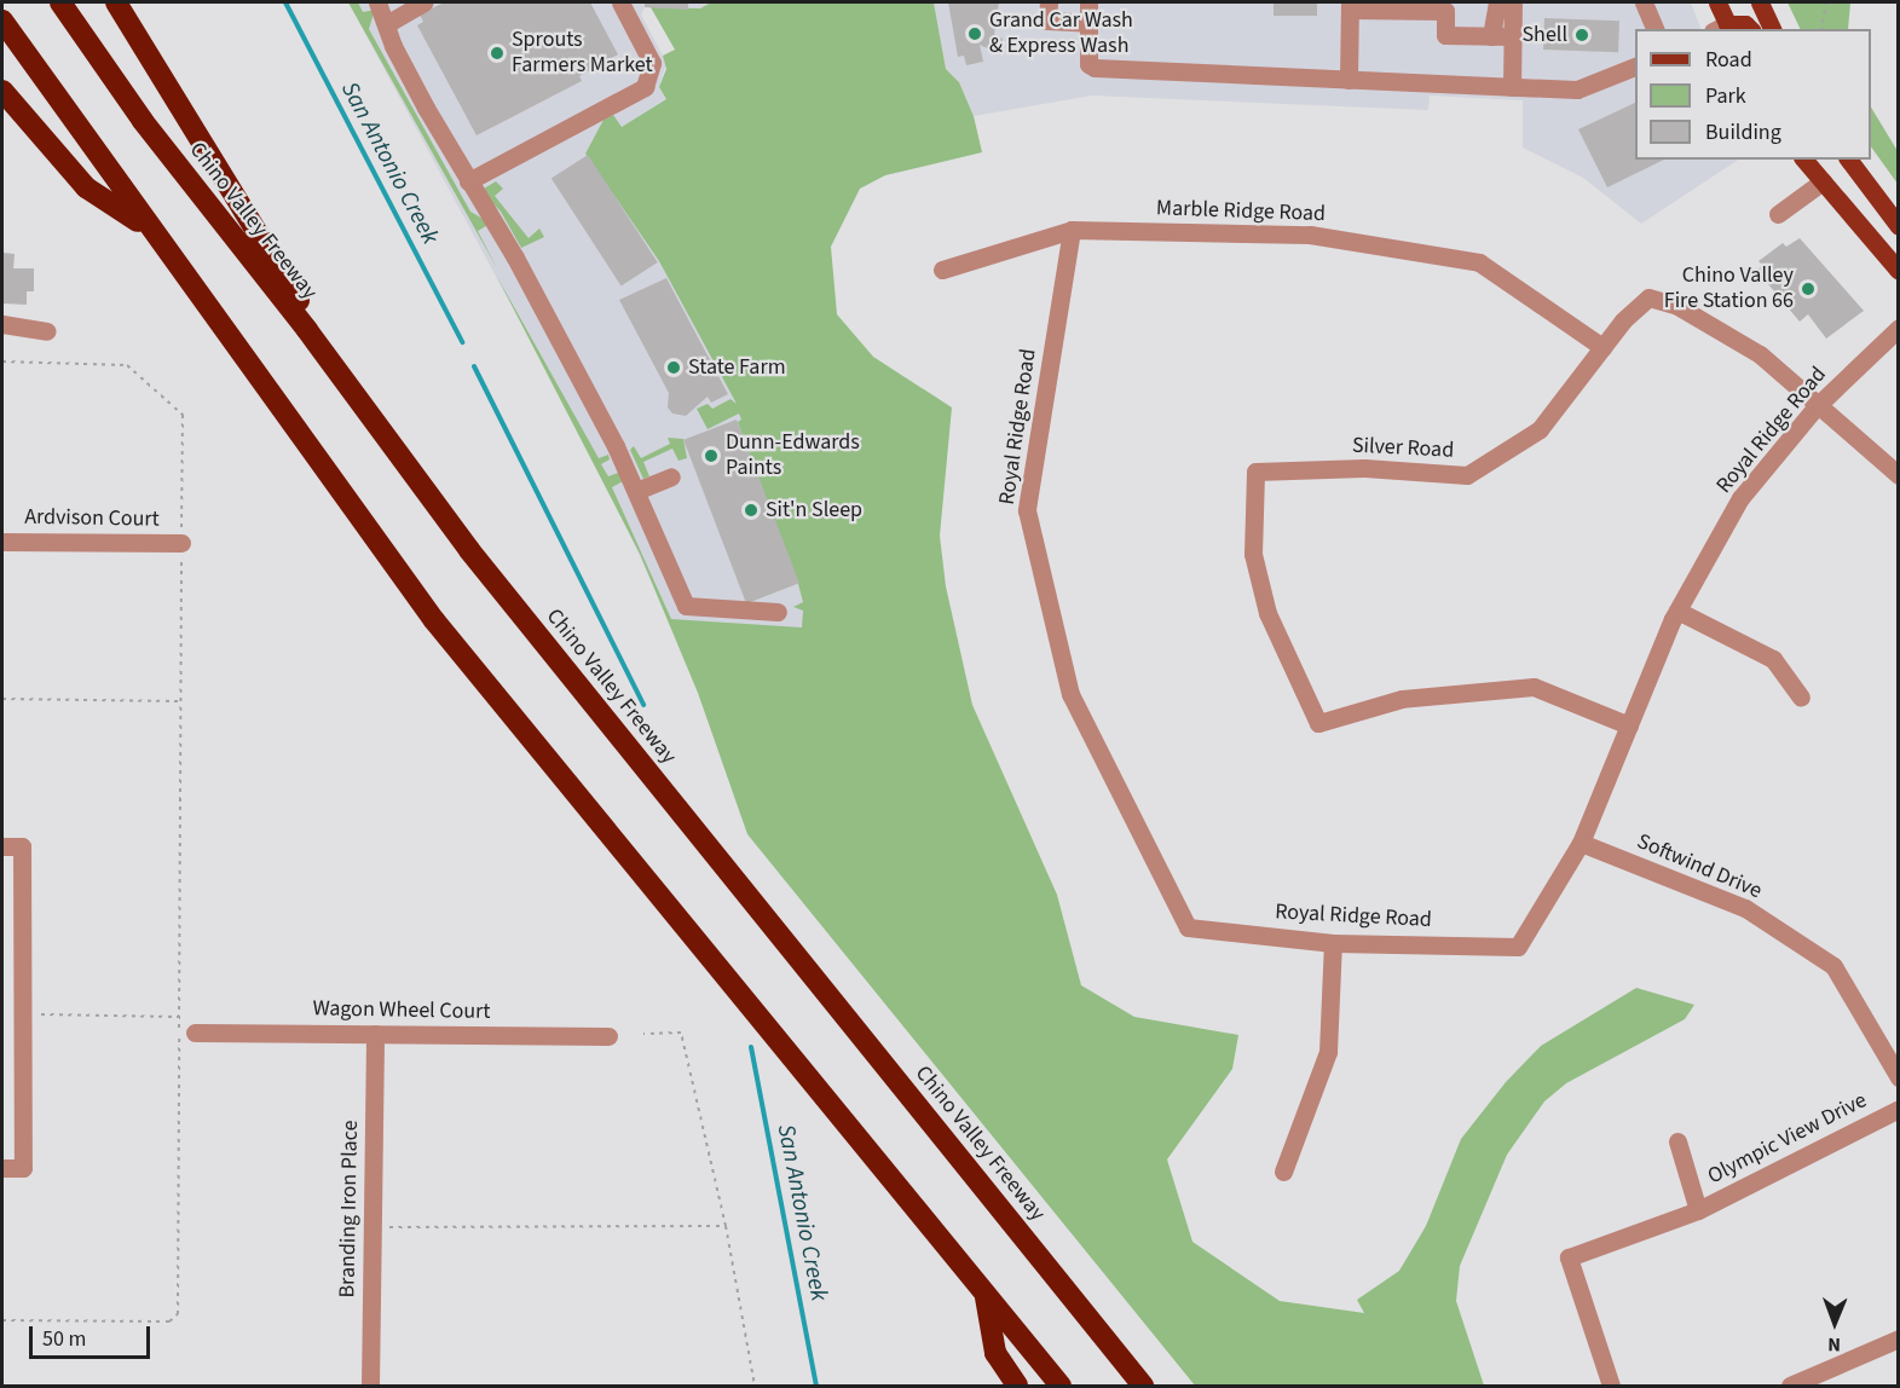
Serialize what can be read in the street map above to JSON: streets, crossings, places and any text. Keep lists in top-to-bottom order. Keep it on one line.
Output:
{"streets":{"highway":["Chino Valley Freeway"],"street":["Marble Ridge Road","Royal Ridge Road","Silver Road","Ardvison Court","Softwind Drive","Wagon Wheel Court","Olympic View Drive","Branding Iron Place"]},"crossings":[["Marble Ridge Road","Royal Ridge Road"],["Marble Ridge Road","Silver Road"],["Royal Ridge Road","Silver Road"],["Royal Ridge Road","Softwind Drive"],["Wagon Wheel Court","Branding Iron Place"]],"water":["San Antonio Creek"],"places":["Grand Car Wash & Express Wash","Shell","Sprouts Farmers Market","Chino Valley Fire Station 66","State Farm","Dunn-Edwards Paints","Sit'n Sleep"],"legend":["Road","Park","Building"],"scale_bar":"50 m","north":"bottom"}
